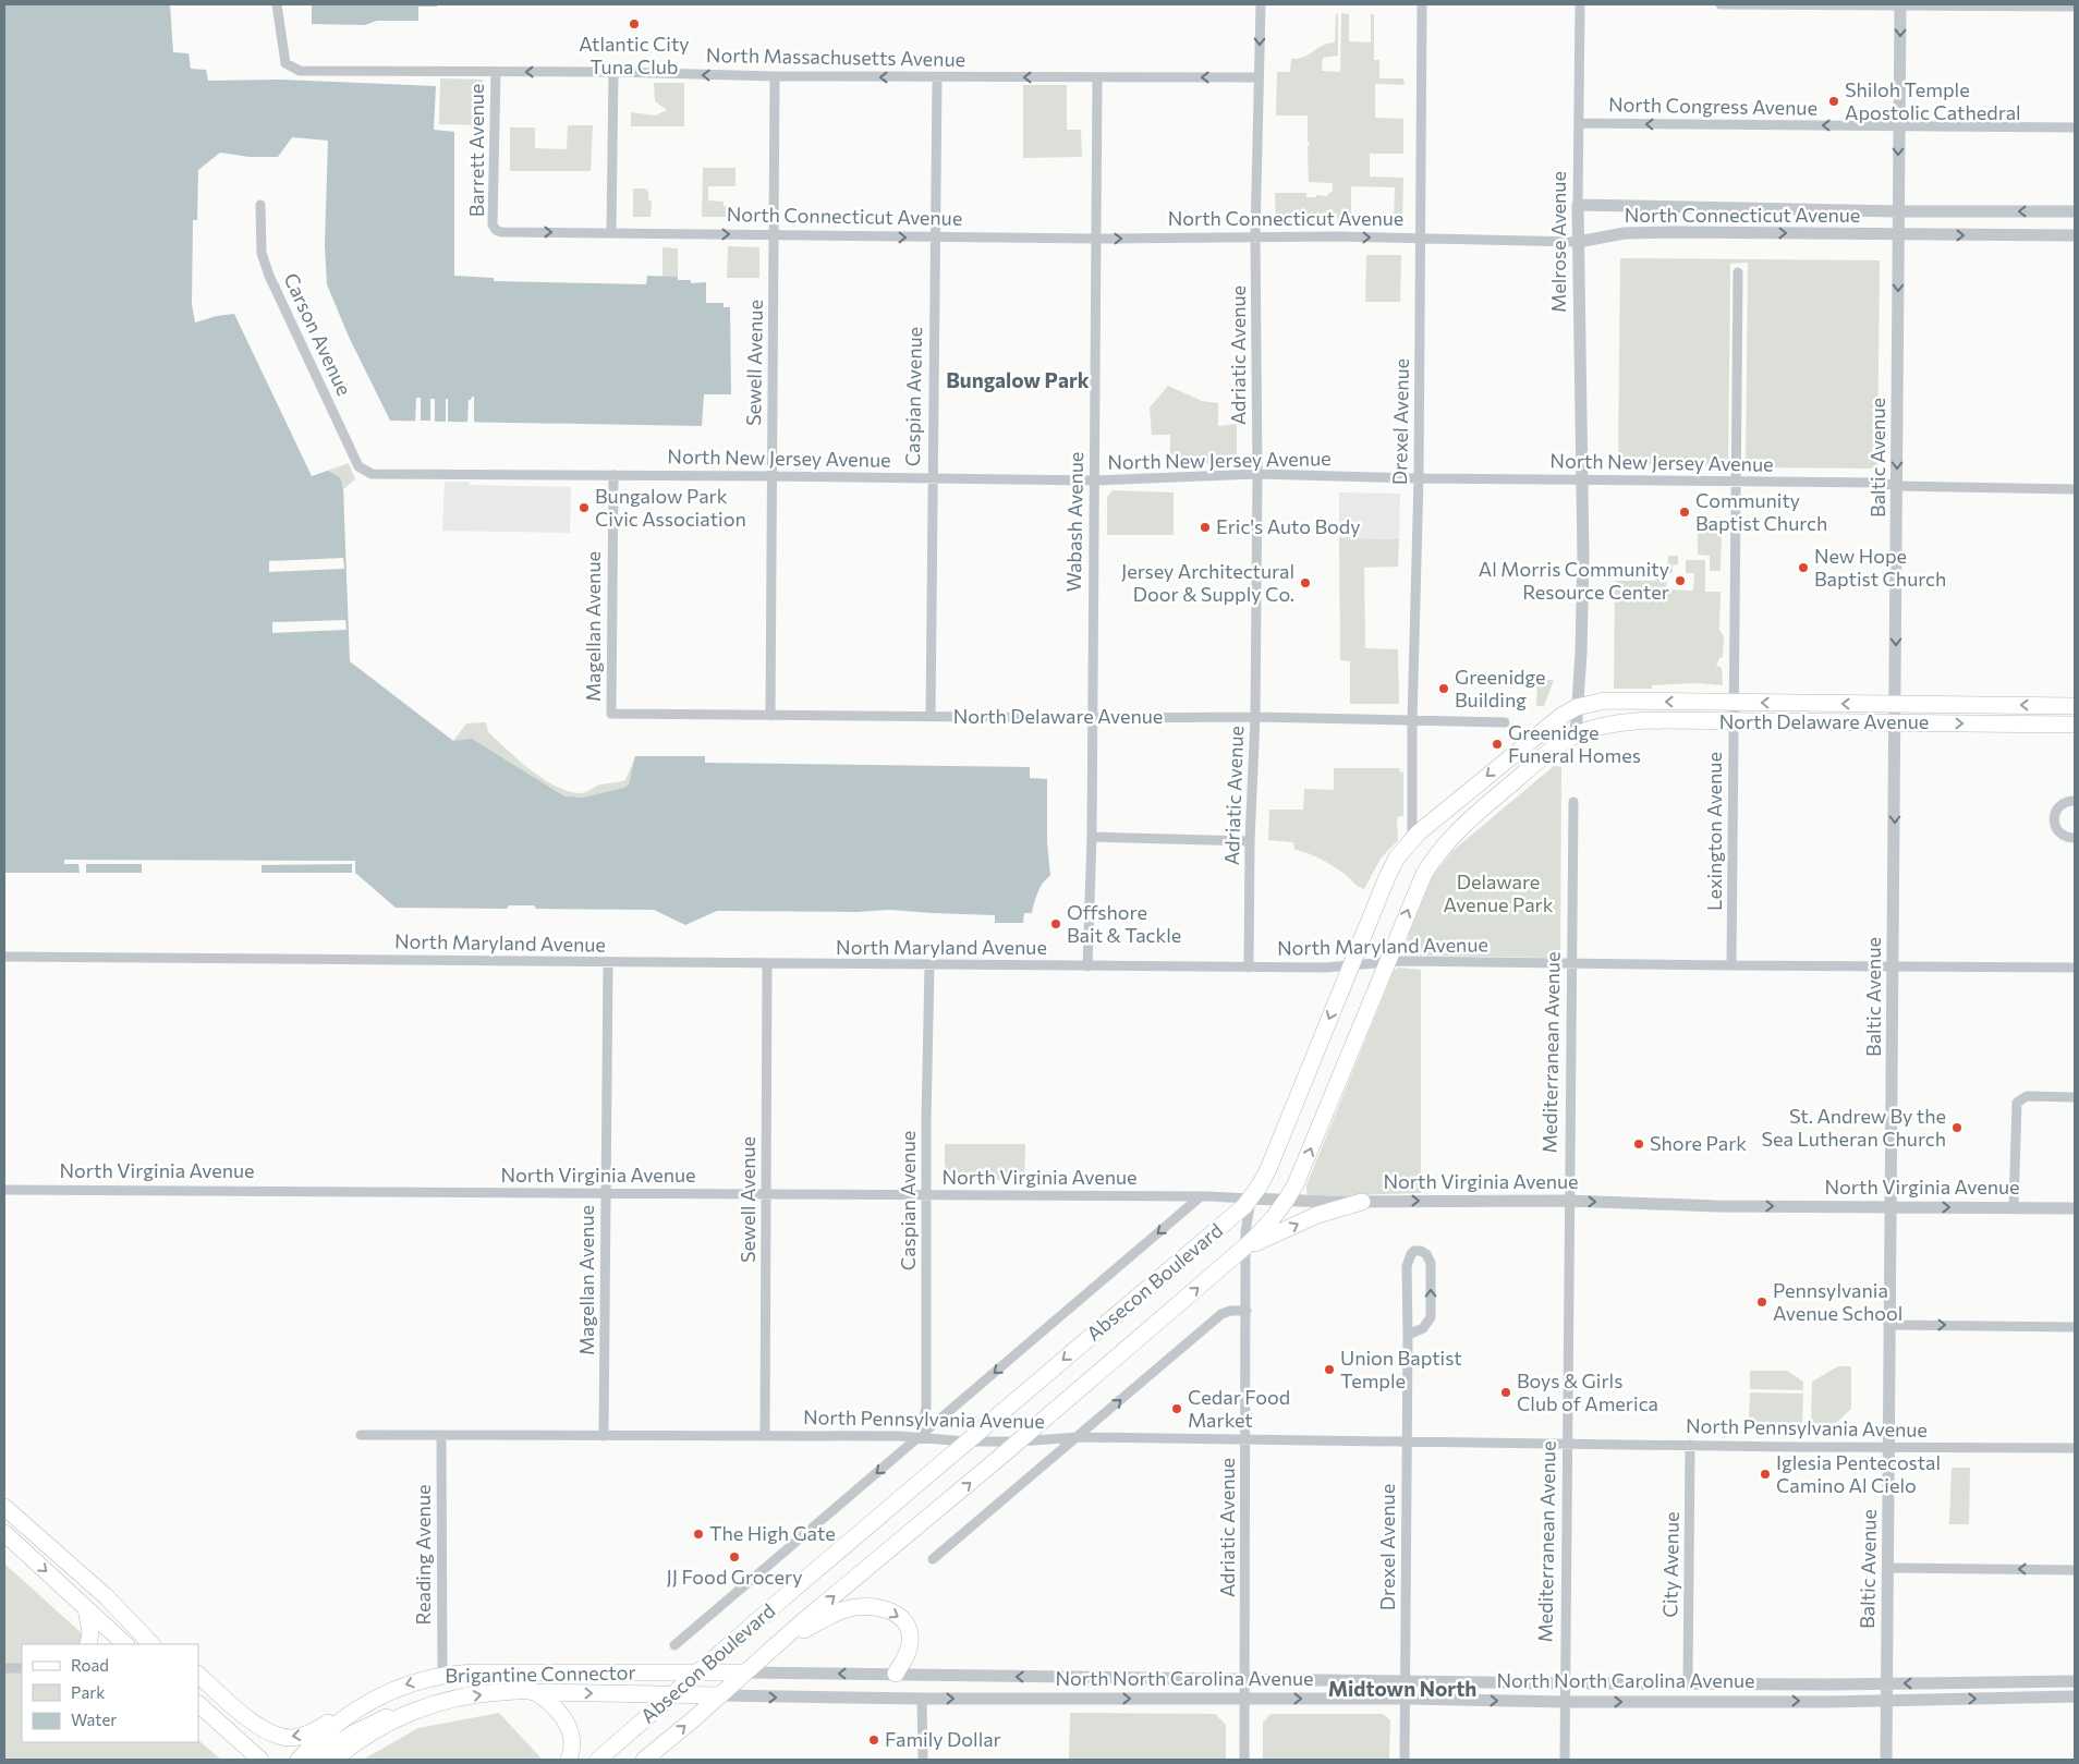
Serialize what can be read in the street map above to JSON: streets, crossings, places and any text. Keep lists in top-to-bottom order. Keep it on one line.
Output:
{"streets":{"main road":["North Delaware Avenue","Absecon Boulevard","Brigantine Connector"],"street":["North Massachusetts Avenue","North Congress Avenue","Barrett Avenue","North Connecticut Avenue","Melrose Avenue","Carson Avenue","Adriatic Avenue","Sewell Avenue","Caspian Avenue","Drexel Avenue","Baltic Avenue","North New Jersey Avenue","Wabash Avenue","Magellan Avenue","Lexington Avenue","North Maryland Avenue","Mediterranean Avenue","North Virginia Avenue","North Pennsylvania Avenue","Reading Avenue","City Avenue","North North Carolina Avenue"]},"crossings":[["North Massachusetts Avenue","Barrett Avenue"],["North Massachusetts Avenue","Adriatic Avenue"],["North Massachusetts Avenue","Sewell Avenue"],["North Massachusetts Avenue","Caspian Avenue"],["North Massachusetts Avenue","Wabash Avenue"],["North Congress Avenue","Melrose Avenue"],["North Congress Avenue","Baltic Avenue"],["Barrett Avenue","North Connecticut Avenue"],["North Connecticut Avenue","Melrose Avenue"],["North Connecticut Avenue","Adriatic Avenue"],["North Connecticut Avenue","Sewell Avenue"],["North Connecticut Avenue","Caspian Avenue"],["North Connecticut Avenue","Drexel Avenue"],["North Connecticut Avenue","Baltic Avenue"],["North Connecticut Avenue","Wabash Avenue"],["Melrose Avenue","North New Jersey Avenue"],["Carson Avenue","North New Jersey Avenue"],["Adriatic Avenue","North New Jersey Avenue"],["Adriatic Avenue","North Delaware Avenue"],["Adriatic Avenue","North Maryland Avenue"],["Adriatic Avenue","North Virginia Avenue"],["Adriatic Avenue","Absecon Boulevard"],["Adriatic Avenue","North Pennsylvania Avenue"],["Adriatic Avenue","North North Carolina Avenue"],["Sewell Avenue","North New Jersey Avenue"],["Sewell Avenue","North Delaware Avenue"],["Sewell Avenue","North Maryland Avenue"],["Sewell Avenue","North Virginia Avenue"],["Sewell Avenue","North Pennsylvania Avenue"],["Caspian Avenue","North New Jersey Avenue"],["Caspian Avenue","North Delaware Avenue"],["Caspian Avenue","North Maryland Avenue"],["Caspian Avenue","North Virginia Avenue"],["Caspian Avenue","Absecon Boulevard"],["Caspian Avenue","North Pennsylvania Avenue"],["Drexel Avenue","North New Jersey Avenue"],["Drexel Avenue","North Delaware Avenue"],["Drexel Avenue","Absecon Boulevard"],["Drexel Avenue","North Pennsylvania Avenue"],["Drexel Avenue","North North Carolina Avenue"],["Baltic Avenue","North New Jersey Avenue"],["Baltic Avenue","North Delaware Avenue"],["Baltic Avenue","North Maryland Avenue"],["Baltic Avenue","North Virginia Avenue"],["Baltic Avenue","North Pennsylvania Avenue"],["Baltic Avenue","North North Carolina Avenue"],["North New Jersey Avenue","Wabash Avenue"],["North New Jersey Avenue","Magellan Avenue"],["North New Jersey Avenue","Lexington Avenue"],["Wabash Avenue","North Delaware Avenue"],["Wabash Avenue","North Maryland Avenue"],["Magellan Avenue","North Delaware Avenue"],["Magellan Avenue","North Maryland Avenue"],["Magellan Avenue","North Virginia Avenue"],["Magellan Avenue","North Pennsylvania Avenue"],["North Delaware Avenue","Lexington Avenue"],["North Delaware Avenue","Absecon Boulevard"],["Lexington Avenue","North Maryland Avenue"],["North Maryland Avenue","Mediterranean Avenue"],["North Maryland Avenue","Absecon Boulevard"],["Mediterranean Avenue","North Virginia Avenue"],["Mediterranean Avenue","North Pennsylvania Avenue"],["Mediterranean Avenue","North North Carolina Avenue"],["North Virginia Avenue","Absecon Boulevard"],["Absecon Boulevard","North Pennsylvania Avenue"],["Absecon Boulevard","Brigantine Connector"],["Absecon Boulevard","North North Carolina Avenue"],["North Pennsylvania Avenue","Reading Avenue"],["North Pennsylvania Avenue","City Avenue"],["Reading Avenue","Brigantine Connector"],["City Avenue","North North Carolina Avenue"],["Brigantine Connector","North North Carolina Avenue"]],"one_way":["North Massachusetts Avenue","North Congress Avenue","Baltic Avenue"],"districts":["Bungalow Park","Midtown North"],"parks":["Delaware Avenue Park"],"places":["Atlantic City Tuna Club","Shiloh Temple Apostolic Cathedral","Bungalow Park Civic Association","Community Baptist Church","Eric's Auto Body","New Hope Baptist Church","Al Morris Community Resource Center","Jersey Architectural Door & Supply Co.","Greenidge Building","Greenidge Funeral Homes","Offshore Bait & Tackle","St. Andrew By the Sea Lutheran Church","Shore Park","Pennsylvania Avenue School","Union Baptist Temple","Boys & Girls Club of America","Cedar Food Market","Iglesia Pentecostal Camino Al Cielo","The High Gate","JJ Food Grocery","Family Dollar"],"legend":["Road","Park","Water"]}
